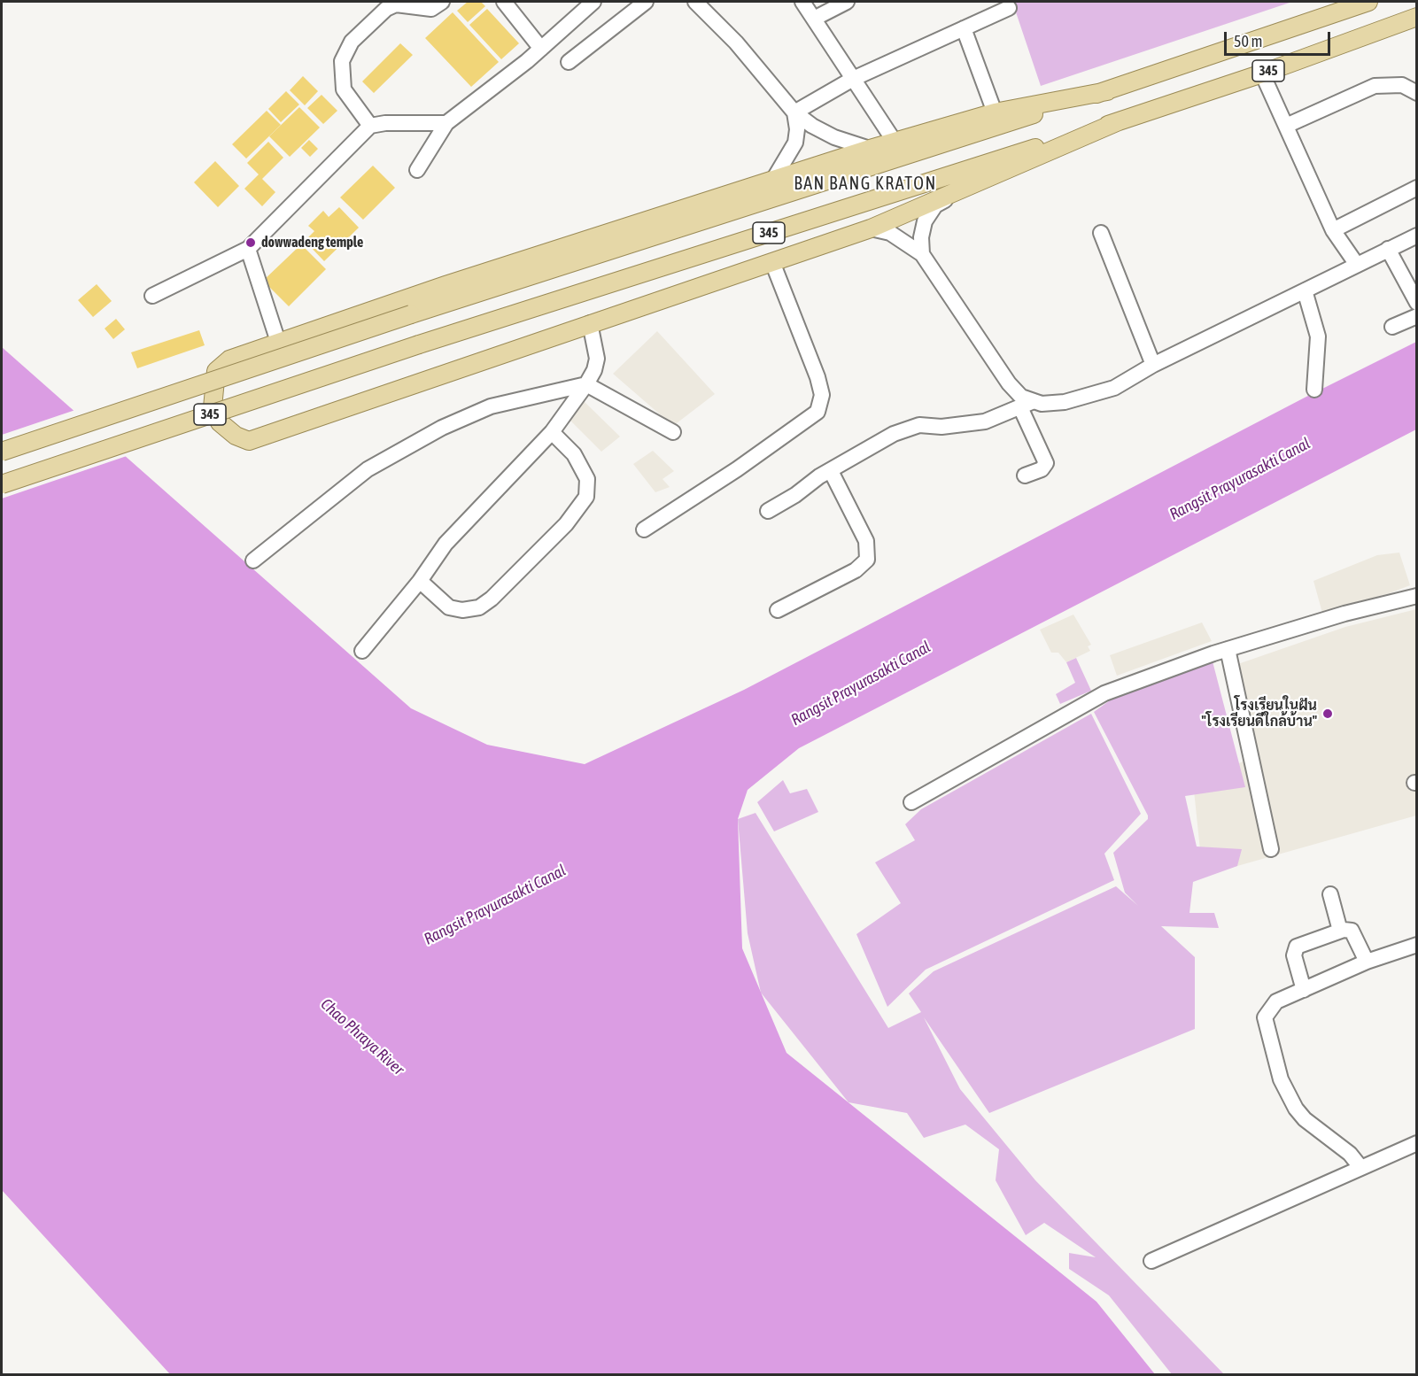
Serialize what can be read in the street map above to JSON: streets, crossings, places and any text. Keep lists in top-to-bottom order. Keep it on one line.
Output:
{"streets":{"main road":["345"]},"districts":["BAN BANG KRATON"],"water":["Rangsit Prayurasakti Canal","Chao Phraya River"],"places":["dowwadeng temple","โรงเรียนในฝัน \"โรงเรียนดีใกล้บ้าน\""],"scale_bar":"50 m"}
